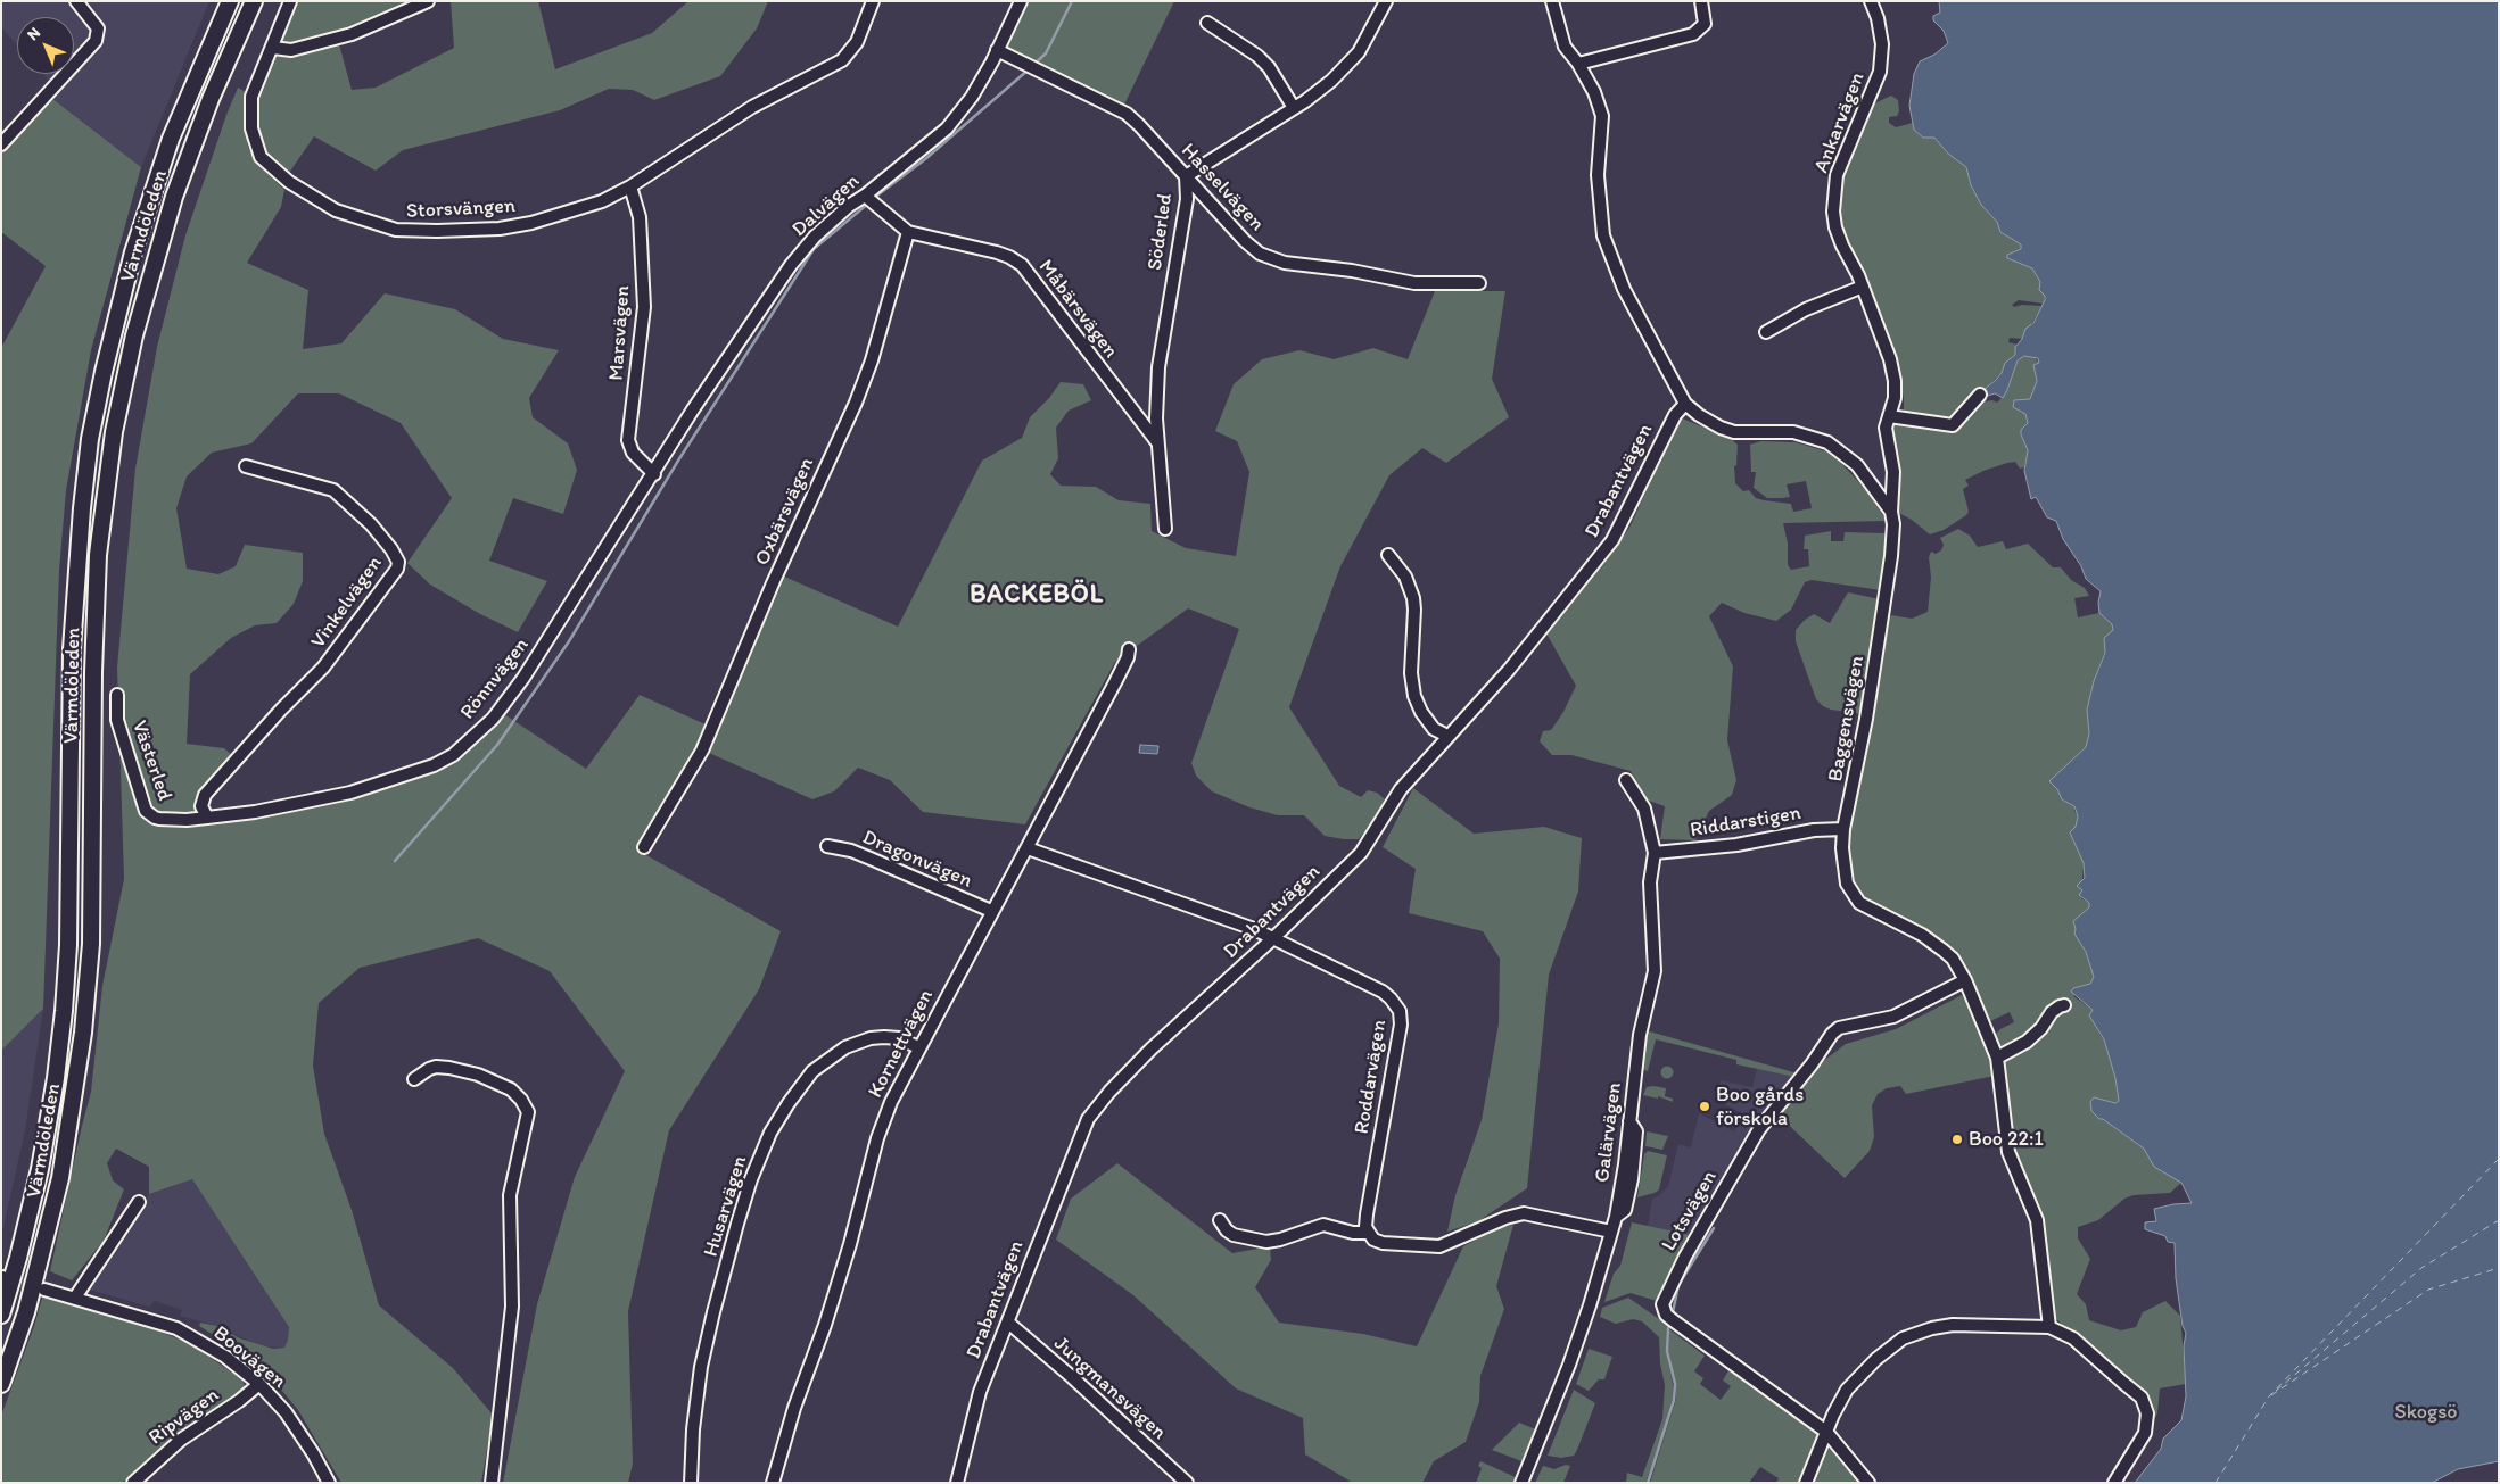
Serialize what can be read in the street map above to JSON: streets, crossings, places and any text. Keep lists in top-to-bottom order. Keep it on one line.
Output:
{"streets":{"highway":["Värmdöleden"],"street":["Ankarvägen","Hasselvägen","Dalvägen","Storsvängen","Söderled","Måbärsvägen","Marsvägen","Drabantvägen","Oxbärsvägen","Vinkelvägen","Rönnvägen","Baggensvägen","Västerled","Riddarstigen","Dragonvägen","Kornettvägen","Roddarvägen","Galärvägen","Husarvägen","Lotsvägen","Boovägen","Jungmansvägen","Ripvägen"]},"crossings":[["Ankarvägen","Baggensvägen"],["Hasselvägen","Dalvägen"],["Hasselvägen","Söderled"],["Dalvägen","Rönnvägen"],["Storsvängen","Marsvägen"],["Söderled","Måbärsvägen"],["Måbärsvägen","Oxbärsvägen"],["Marsvägen","Rönnvägen"],["Drabantvägen","Roddarvägen"],["Drabantvägen","Jungmansvägen"],["Vinkelvägen","Rönnvägen"],["Vinkelvägen","Västerled"],["Rönnvägen","Västerled"],["Baggensvägen","Riddarstigen"],["Baggensvägen","Lotsvägen"],["Riddarstigen","Galärvägen"],["Dragonvägen","Kornettvägen"],["Kornettvägen","Roddarvägen"],["Kornettvägen","Husarvägen"],["Boovägen","Ripvägen"]],"districts":["BACKEBÖL"],"parks":["Skogsö"],"places":["Boo gårds förskola","Boo 22:1"],"north":"top left"}
